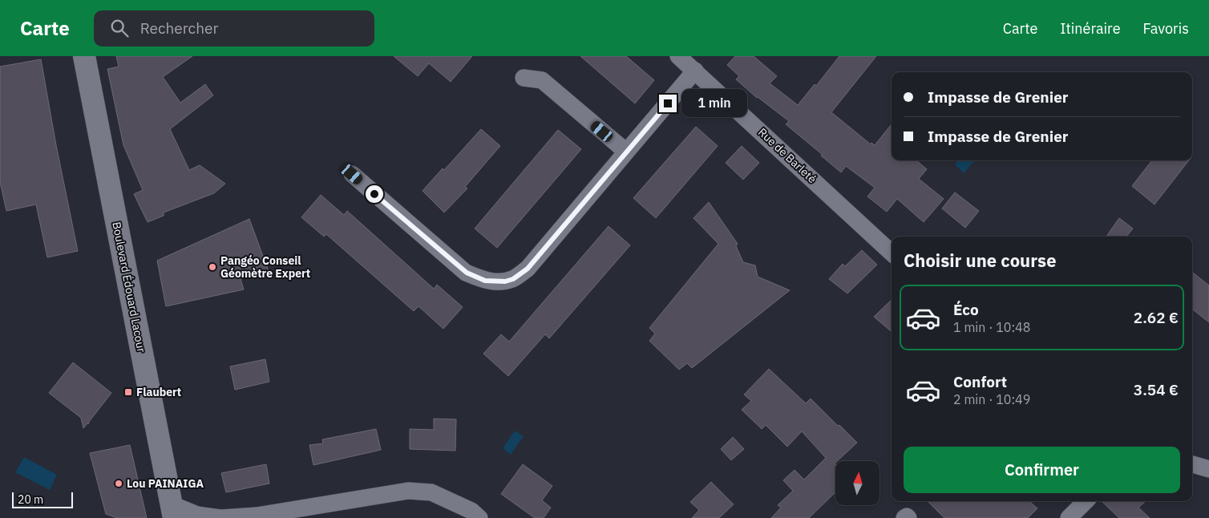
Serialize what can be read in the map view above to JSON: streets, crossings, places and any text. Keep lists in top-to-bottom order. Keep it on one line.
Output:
{"streets":{"main road":["Boulevard Édouard Lacour"],"street":["Rue de Barleté"]},"places":{"other":["Pangéo Conseil Géomètre Expert","Lou PAINAIGA"],"transit":["Flaubert"]},"scale_bar":"20 m","north":"top","page":{"header":"Carte","search":"Rechercher","nav":["Carte","Itinéraire","Favoris"],"banner":["Impasse de Grenier","Impasse de Grenier"],"bubble":"1 min","heading":"Choisir une course","list":[{"name":"Éco","note":"1 min · 10:48","value":"2.62 €"},{"name":"Confort","note":"2 min · 10:49","value":"3.54 €"}],"buttons":"Confirmer","scale":"20 m"}}
